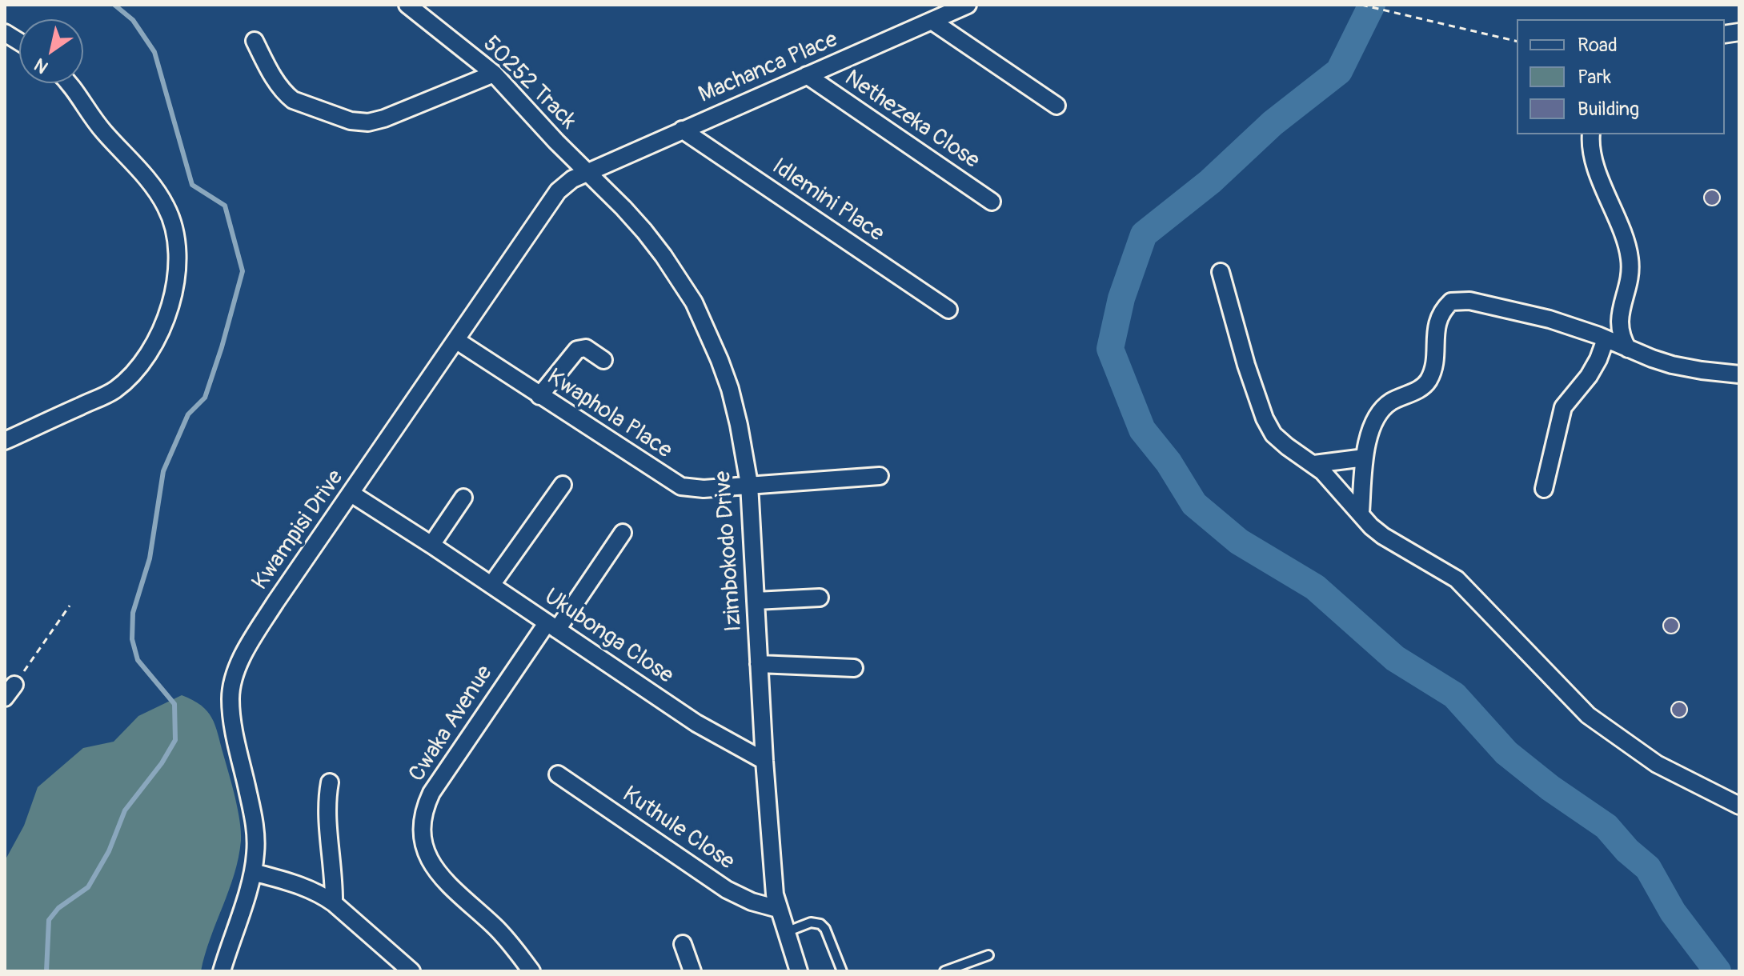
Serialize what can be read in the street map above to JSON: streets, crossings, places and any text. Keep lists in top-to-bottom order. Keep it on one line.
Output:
{"streets":{"street":["Machanca Place","50252 Track","Nethezeka Close","Idlemini Place","Kwaphola Place","Kwampisi Drive","Izimbokodo Drive","Ukubonga Close","Cwaka Avenue","Kuthule Close"]},"crossings":[["Machanca Place","50252 Track"],["Machanca Place","Nethezeka Close"],["Machanca Place","Idlemini Place"],["Machanca Place","Kwampisi Drive"],["Machanca Place","Izimbokodo Drive"],["50252 Track","Kwampisi Drive"],["50252 Track","Izimbokodo Drive"],["Kwaphola Place","Kwampisi Drive"],["Kwaphola Place","Izimbokodo Drive"],["Kwampisi Drive","Izimbokodo Drive"],["Kwampisi Drive","Ukubonga Close"],["Izimbokodo Drive","Ukubonga Close"],["Izimbokodo Drive","Kuthule Close"],["Ukubonga Close","Cwaka Avenue"]],"legend":["Road","Park","Building"],"north":"bottom left"}
